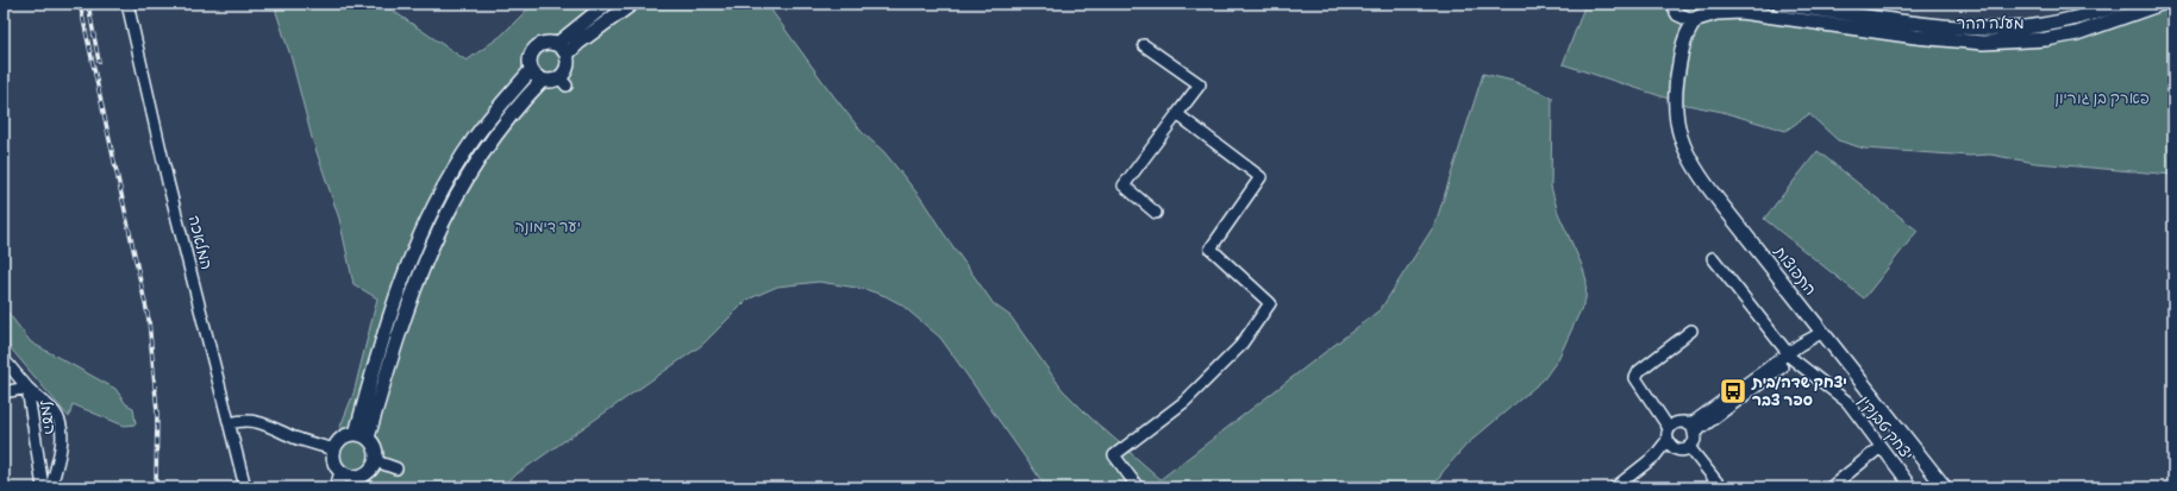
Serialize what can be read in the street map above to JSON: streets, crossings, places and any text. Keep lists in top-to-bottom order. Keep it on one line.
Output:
{"streets":{"main road":["מעלה ההר","התפוצות"],"street":["המלאכה","העמל","יצחק טבנקין"]},"crossings":[["מעלה ההר","התפוצות"]],"parks":["פארק בן גוריון","יער דימונה"],"places":{"bus stop":["יצחק שדה/בית ספר צבר"]}}
